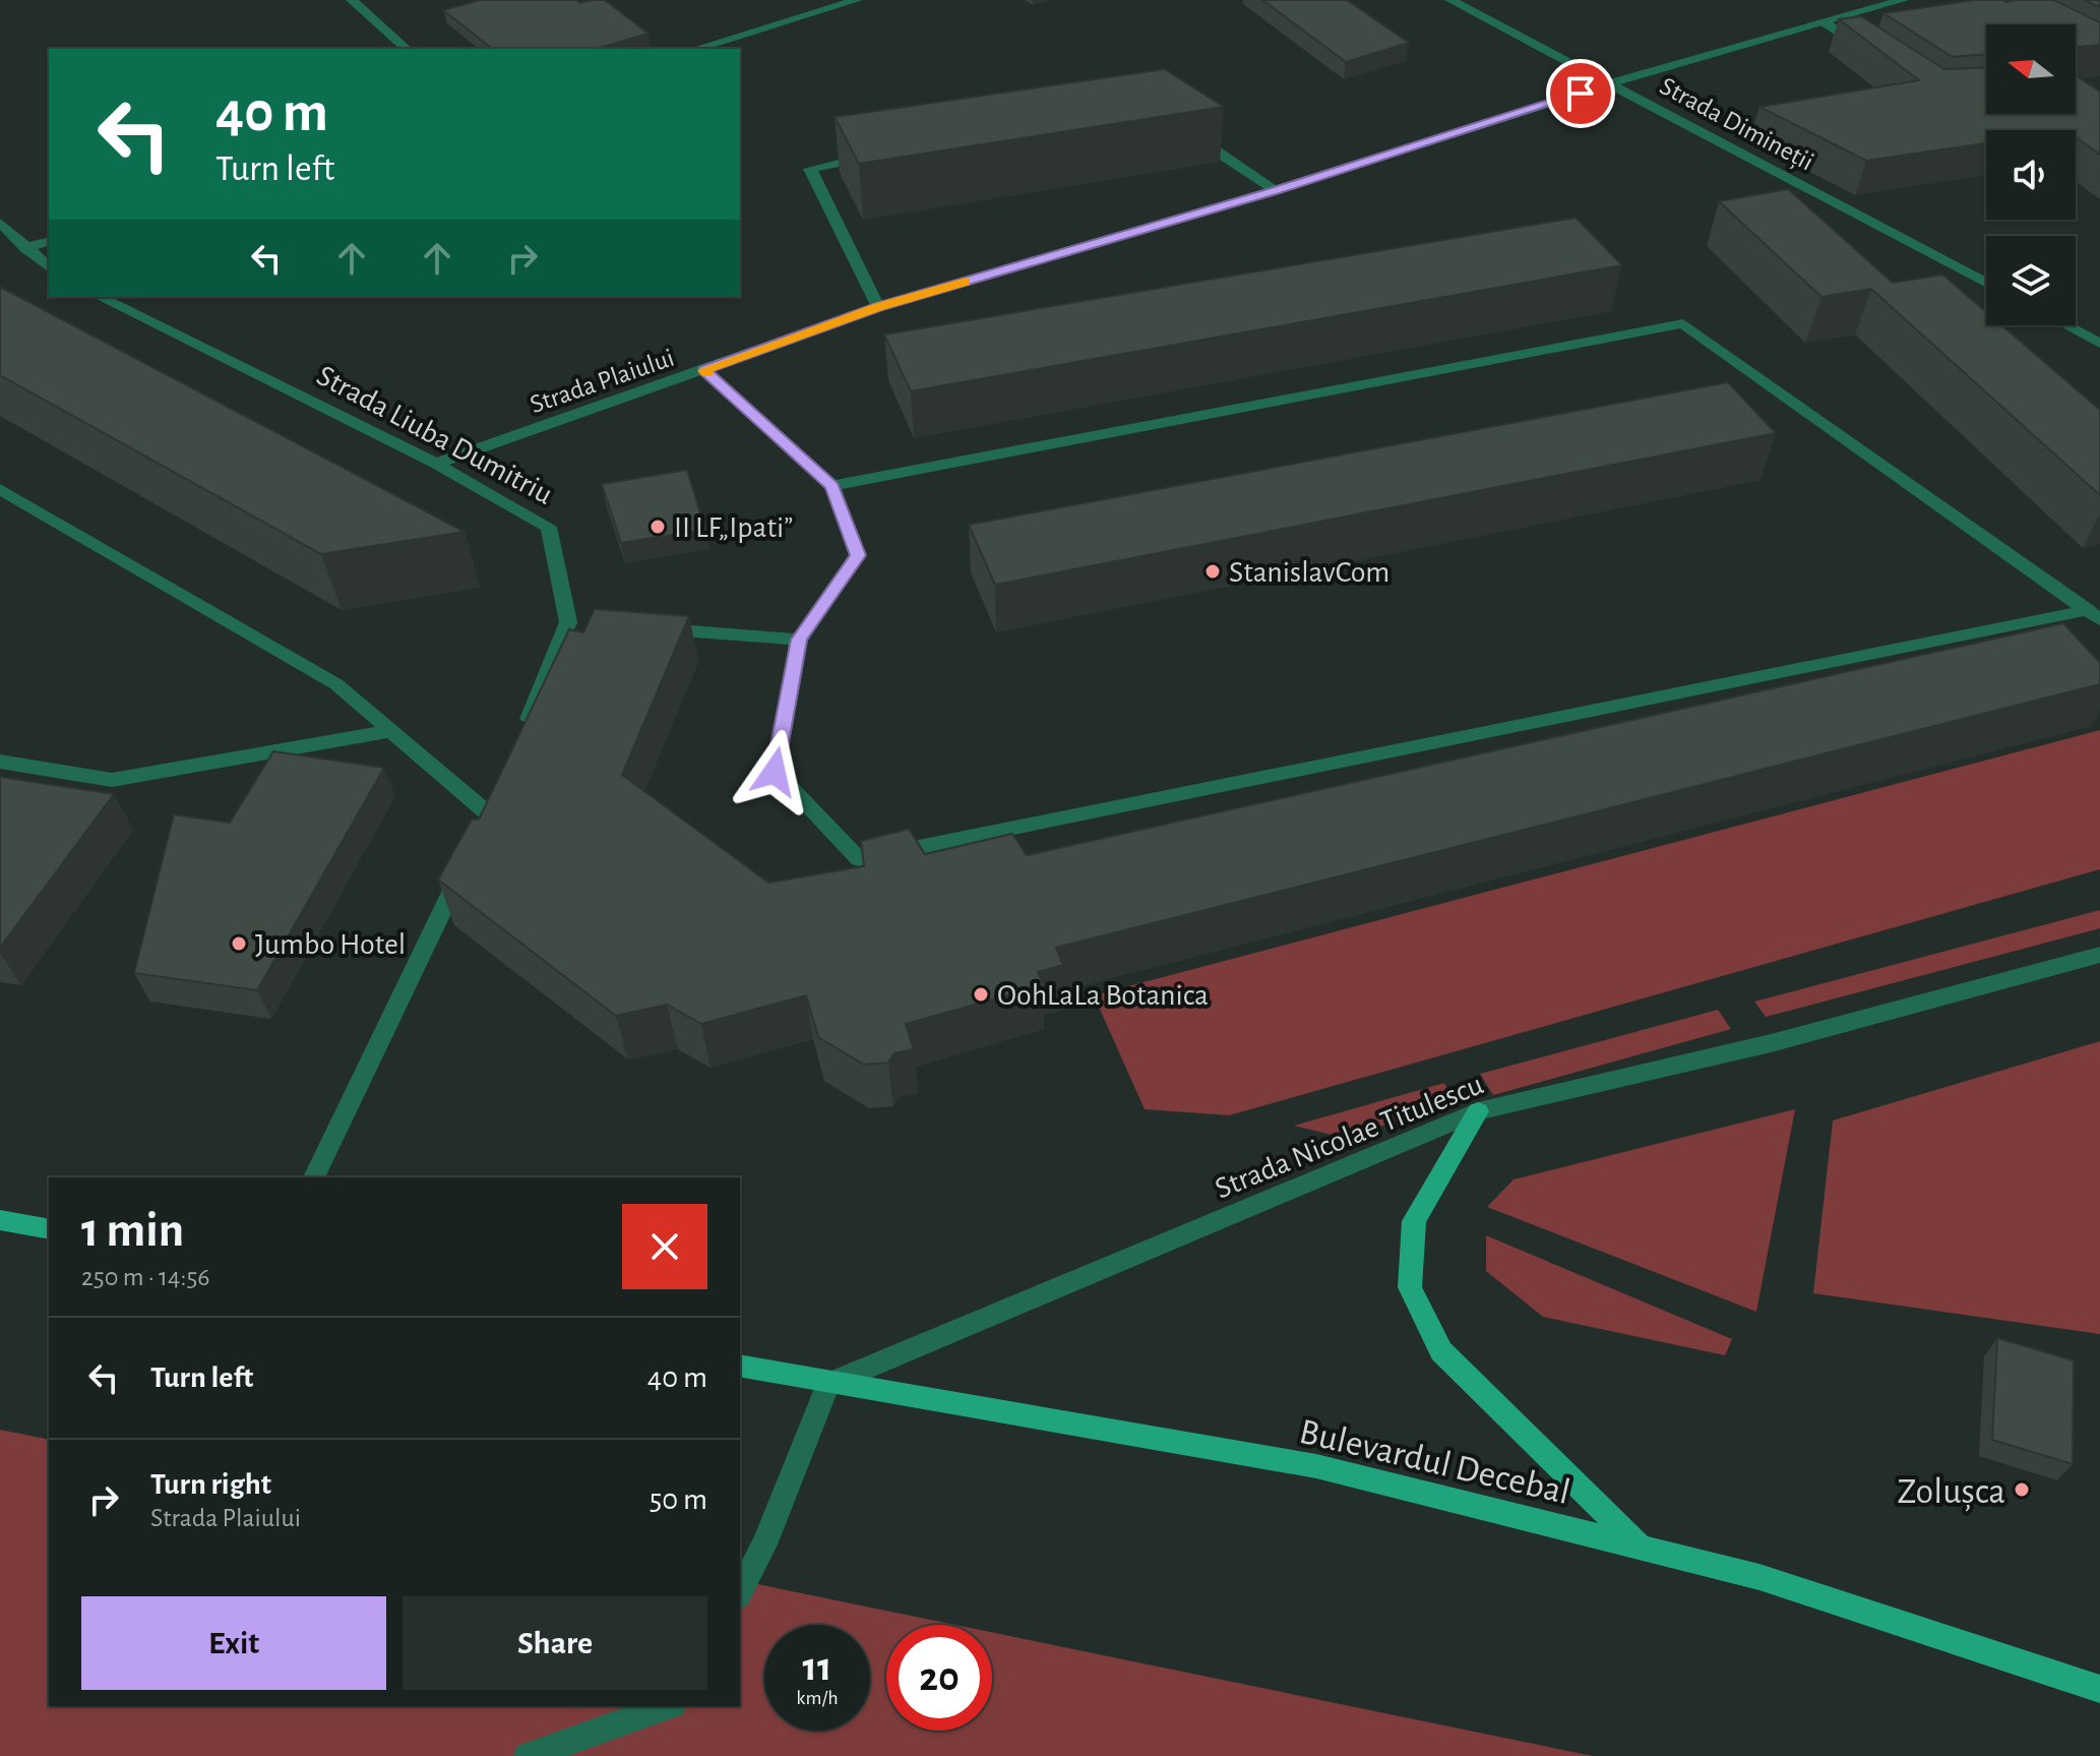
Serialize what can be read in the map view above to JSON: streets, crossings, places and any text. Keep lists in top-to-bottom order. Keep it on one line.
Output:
{"streets":{"main road":["Bulevardul Decebal"],"street":["Strada Dimineții","Strada Plaiului","Strada Liuba Dumitriu","Strada Nicolae Titulescu"]},"crossings":[["Strada Dimineții","Strada Plaiului"],["Strada Plaiului","Strada Liuba Dumitriu"],["Strada Nicolae Titulescu","Bulevardul Decebal"]],"places":["II LF„Ipati”","StanislavCom","Jumbo Hotel","OohLaLa Botanica","Zolușca"],"north":"left","page":{"turn":["40 m","Turn left"],"heading":["1 min","250 m · 14:56"],"list":[{"name":"Turn left","value":"40 m"},{"name":"Turn right","note":"Strada Plaiului","value":"50 m"}],"buttons":["Exit","Share"],"speed":"11 km/h","limit":"20"}}
